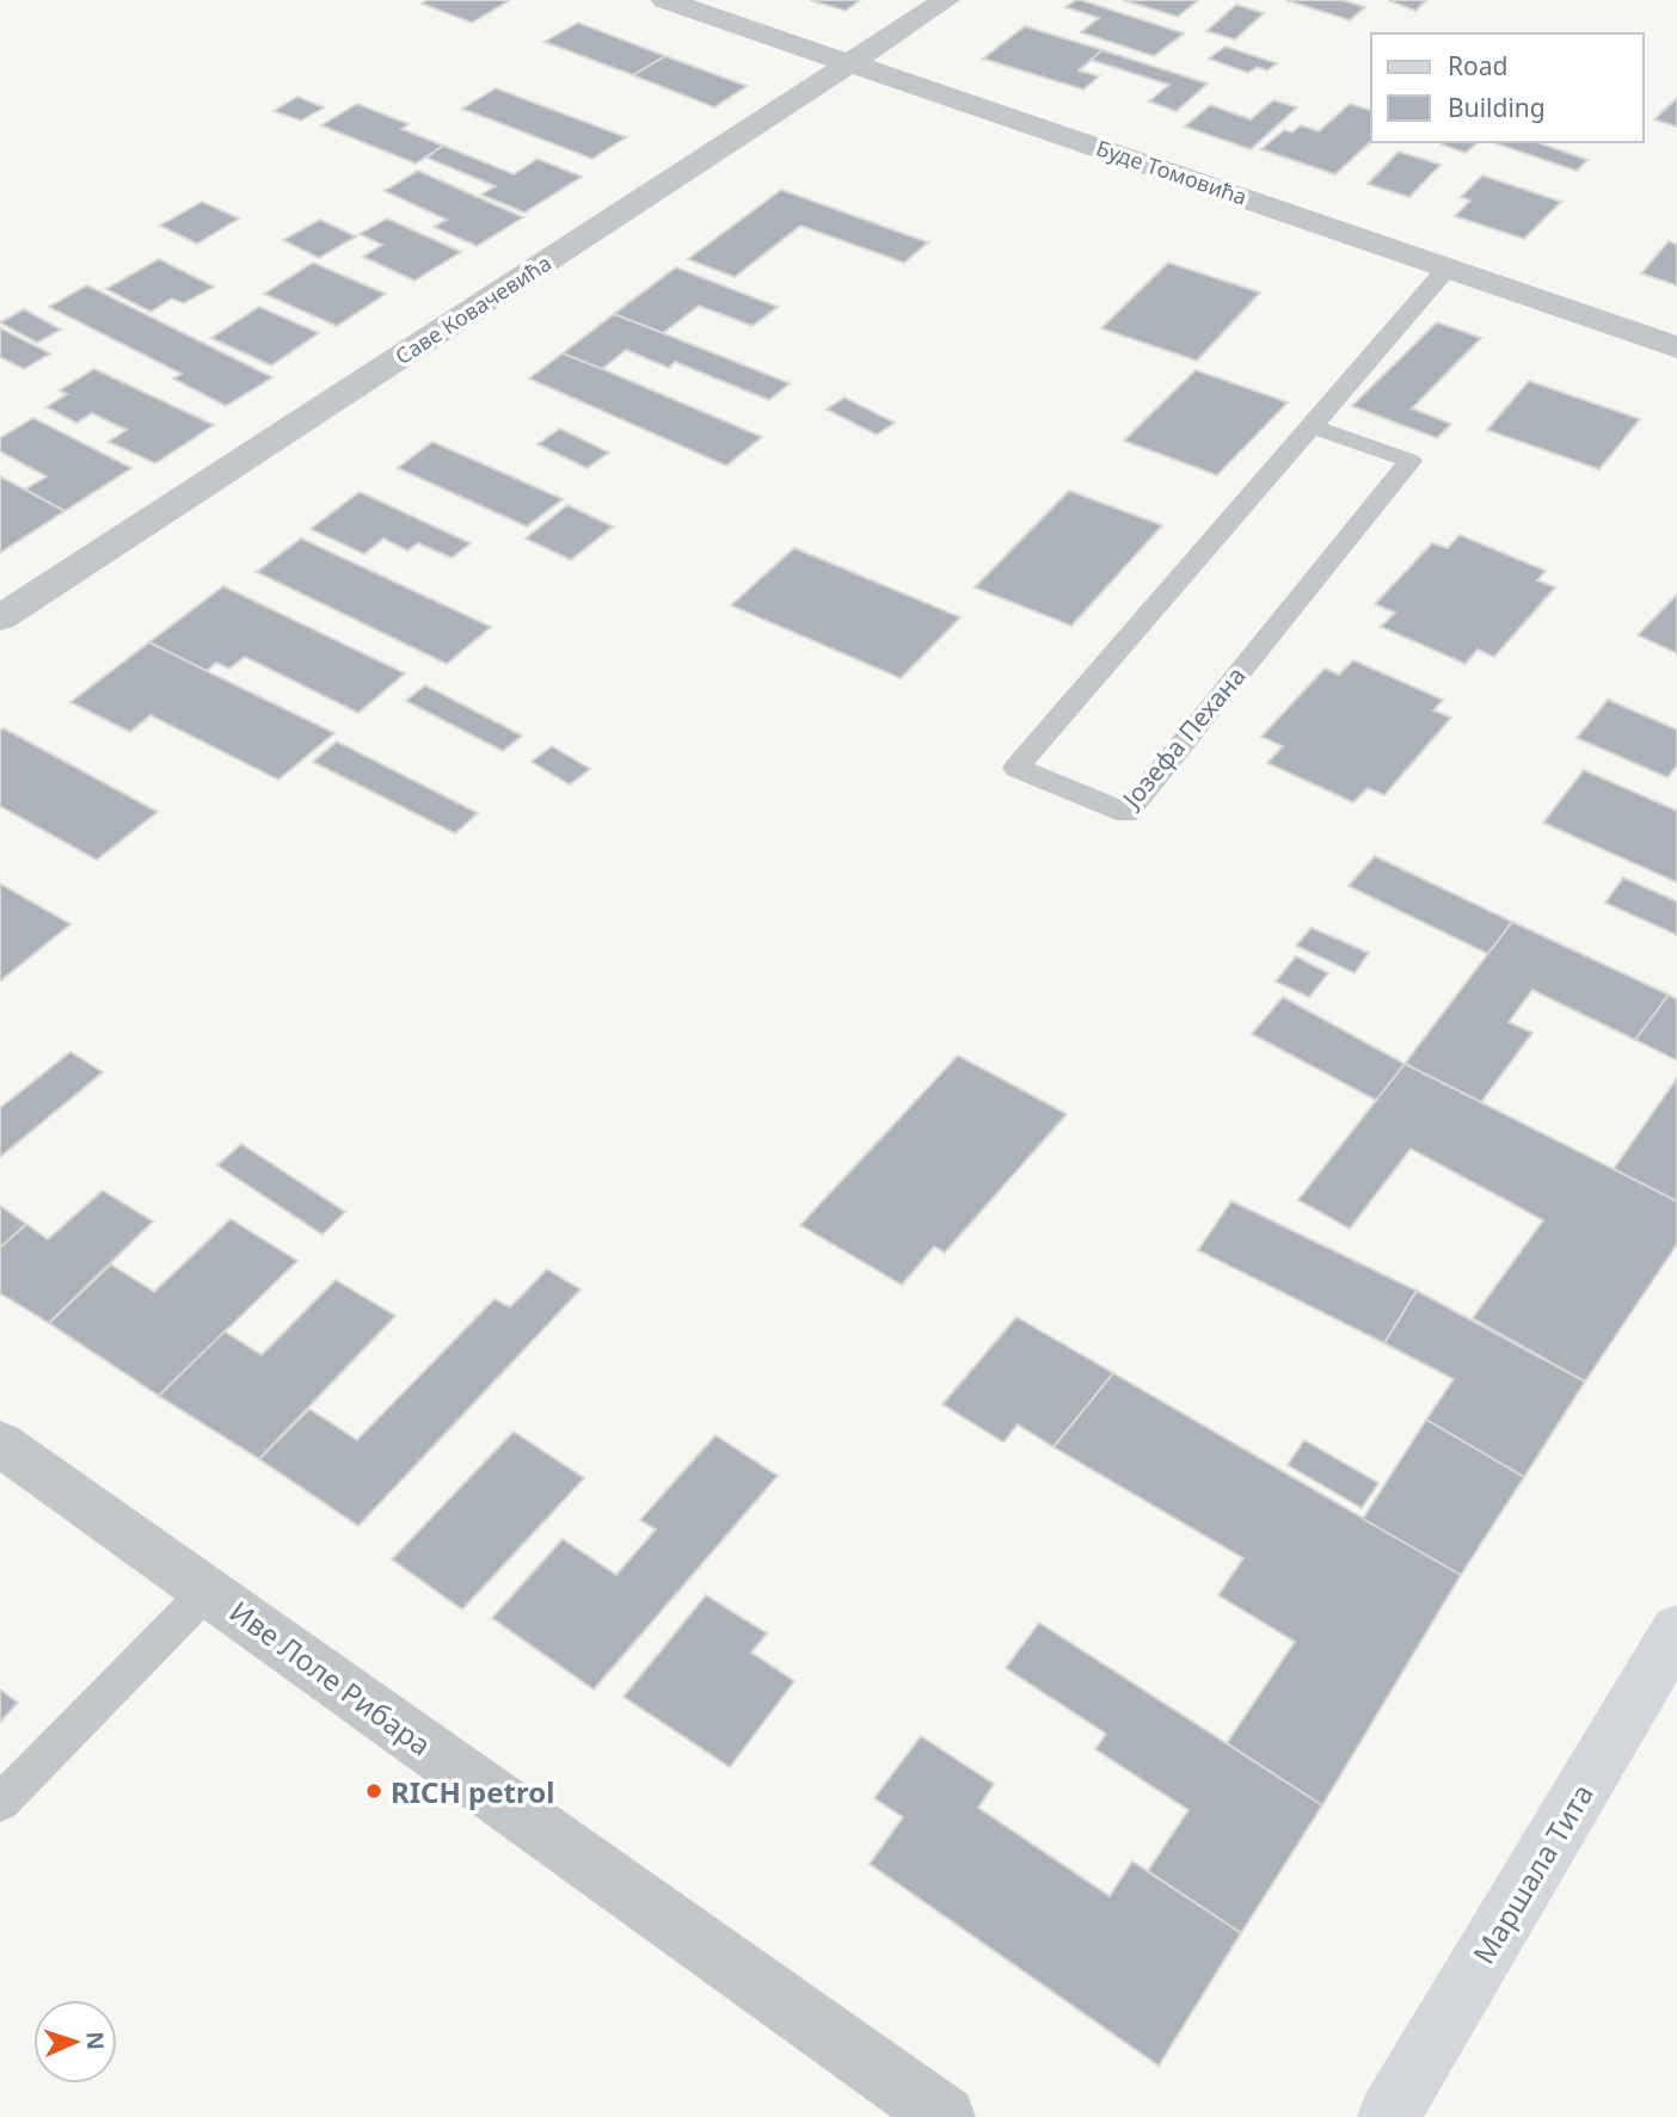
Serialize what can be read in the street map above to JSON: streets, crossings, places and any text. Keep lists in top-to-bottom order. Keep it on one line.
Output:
{"streets":{"street":["Буде Томовића","Саве Ковачевића","Иве Лоле Рибара","Маршала Тита"],"lane":["Јозефа Пехана"]},"crossings":[["Буде Томовића","Саве Ковачевића"],["Буде Томовића","Јозефа Пехана"]],"places":["RICH petrol"],"legend":["Road","Building"],"north":"right"}
